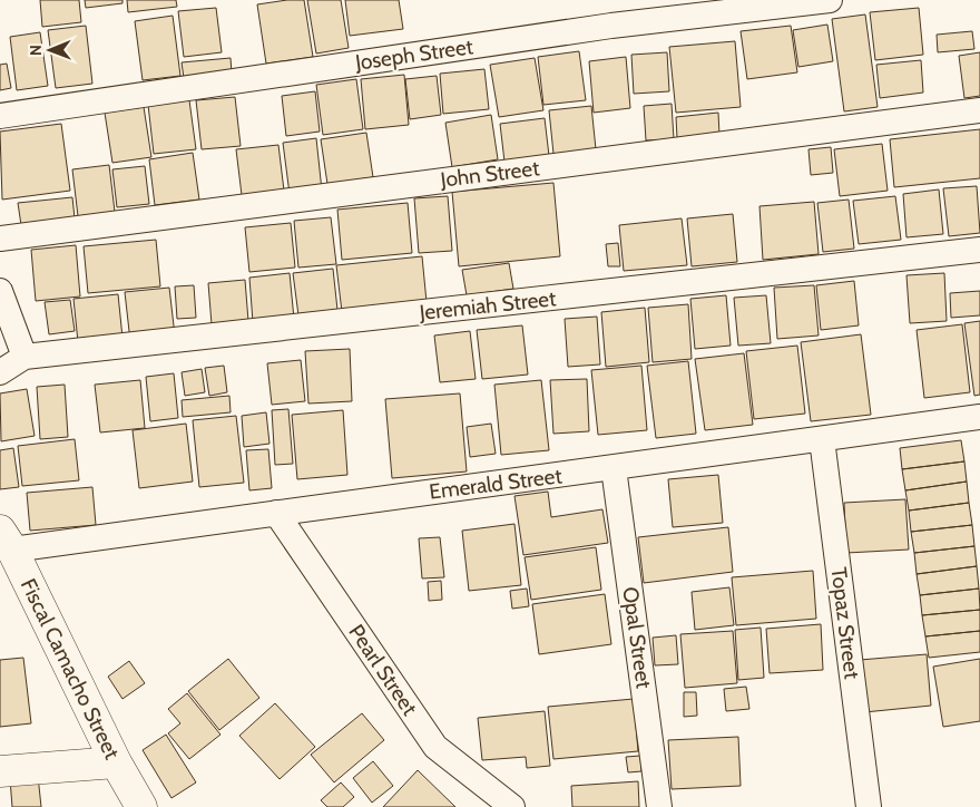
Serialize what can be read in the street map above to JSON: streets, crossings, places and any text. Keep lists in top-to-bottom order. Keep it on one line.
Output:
{"streets":{"street":["Joseph Street","John Street","Jeremiah Street","Emerald Street","Topaz Street","Opal Street","Fiscal Camacho Street","Pearl Street"]},"crossings":[["Emerald Street","Topaz Street"],["Emerald Street","Opal Street"],["Emerald Street","Fiscal Camacho Street"],["Emerald Street","Pearl Street"]],"north":"left"}
